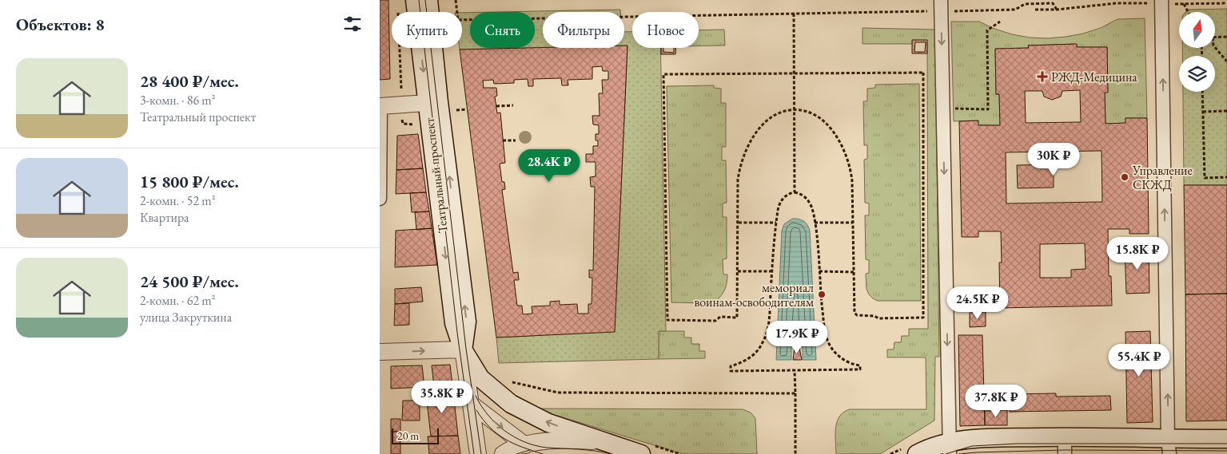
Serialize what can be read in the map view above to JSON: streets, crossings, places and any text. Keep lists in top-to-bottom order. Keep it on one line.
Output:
{"streets":{"main road":["Театральный проспект"]},"places":{"health":["РЖД-Медицина"],"other":["Управление СКЖД","мемориал воинам-освободителям"]},"scale_bar":"20 m","north":"top","page":{"heading":"Объектов: 8","chip":["Купить","Снять","Фильтры","Новое"],"list":[{"name":"28 400 ₽/мес.","note":"3-комн. · 86 m² · Театральный проспект"},{"name":"15 800 ₽/мес.","note":"2-комн. · 52 m² · Квартира"},{"name":"24 500 ₽/мес.","note":"2-комн. · 62 m² · улица Закруткина"}],"price":["30K ₽","28.4K ₽","15.8K ₽","24.5K ₽","17.9K ₽","55.4K ₽","35.8K ₽","37.8K ₽"],"scale":"20 m"}}
